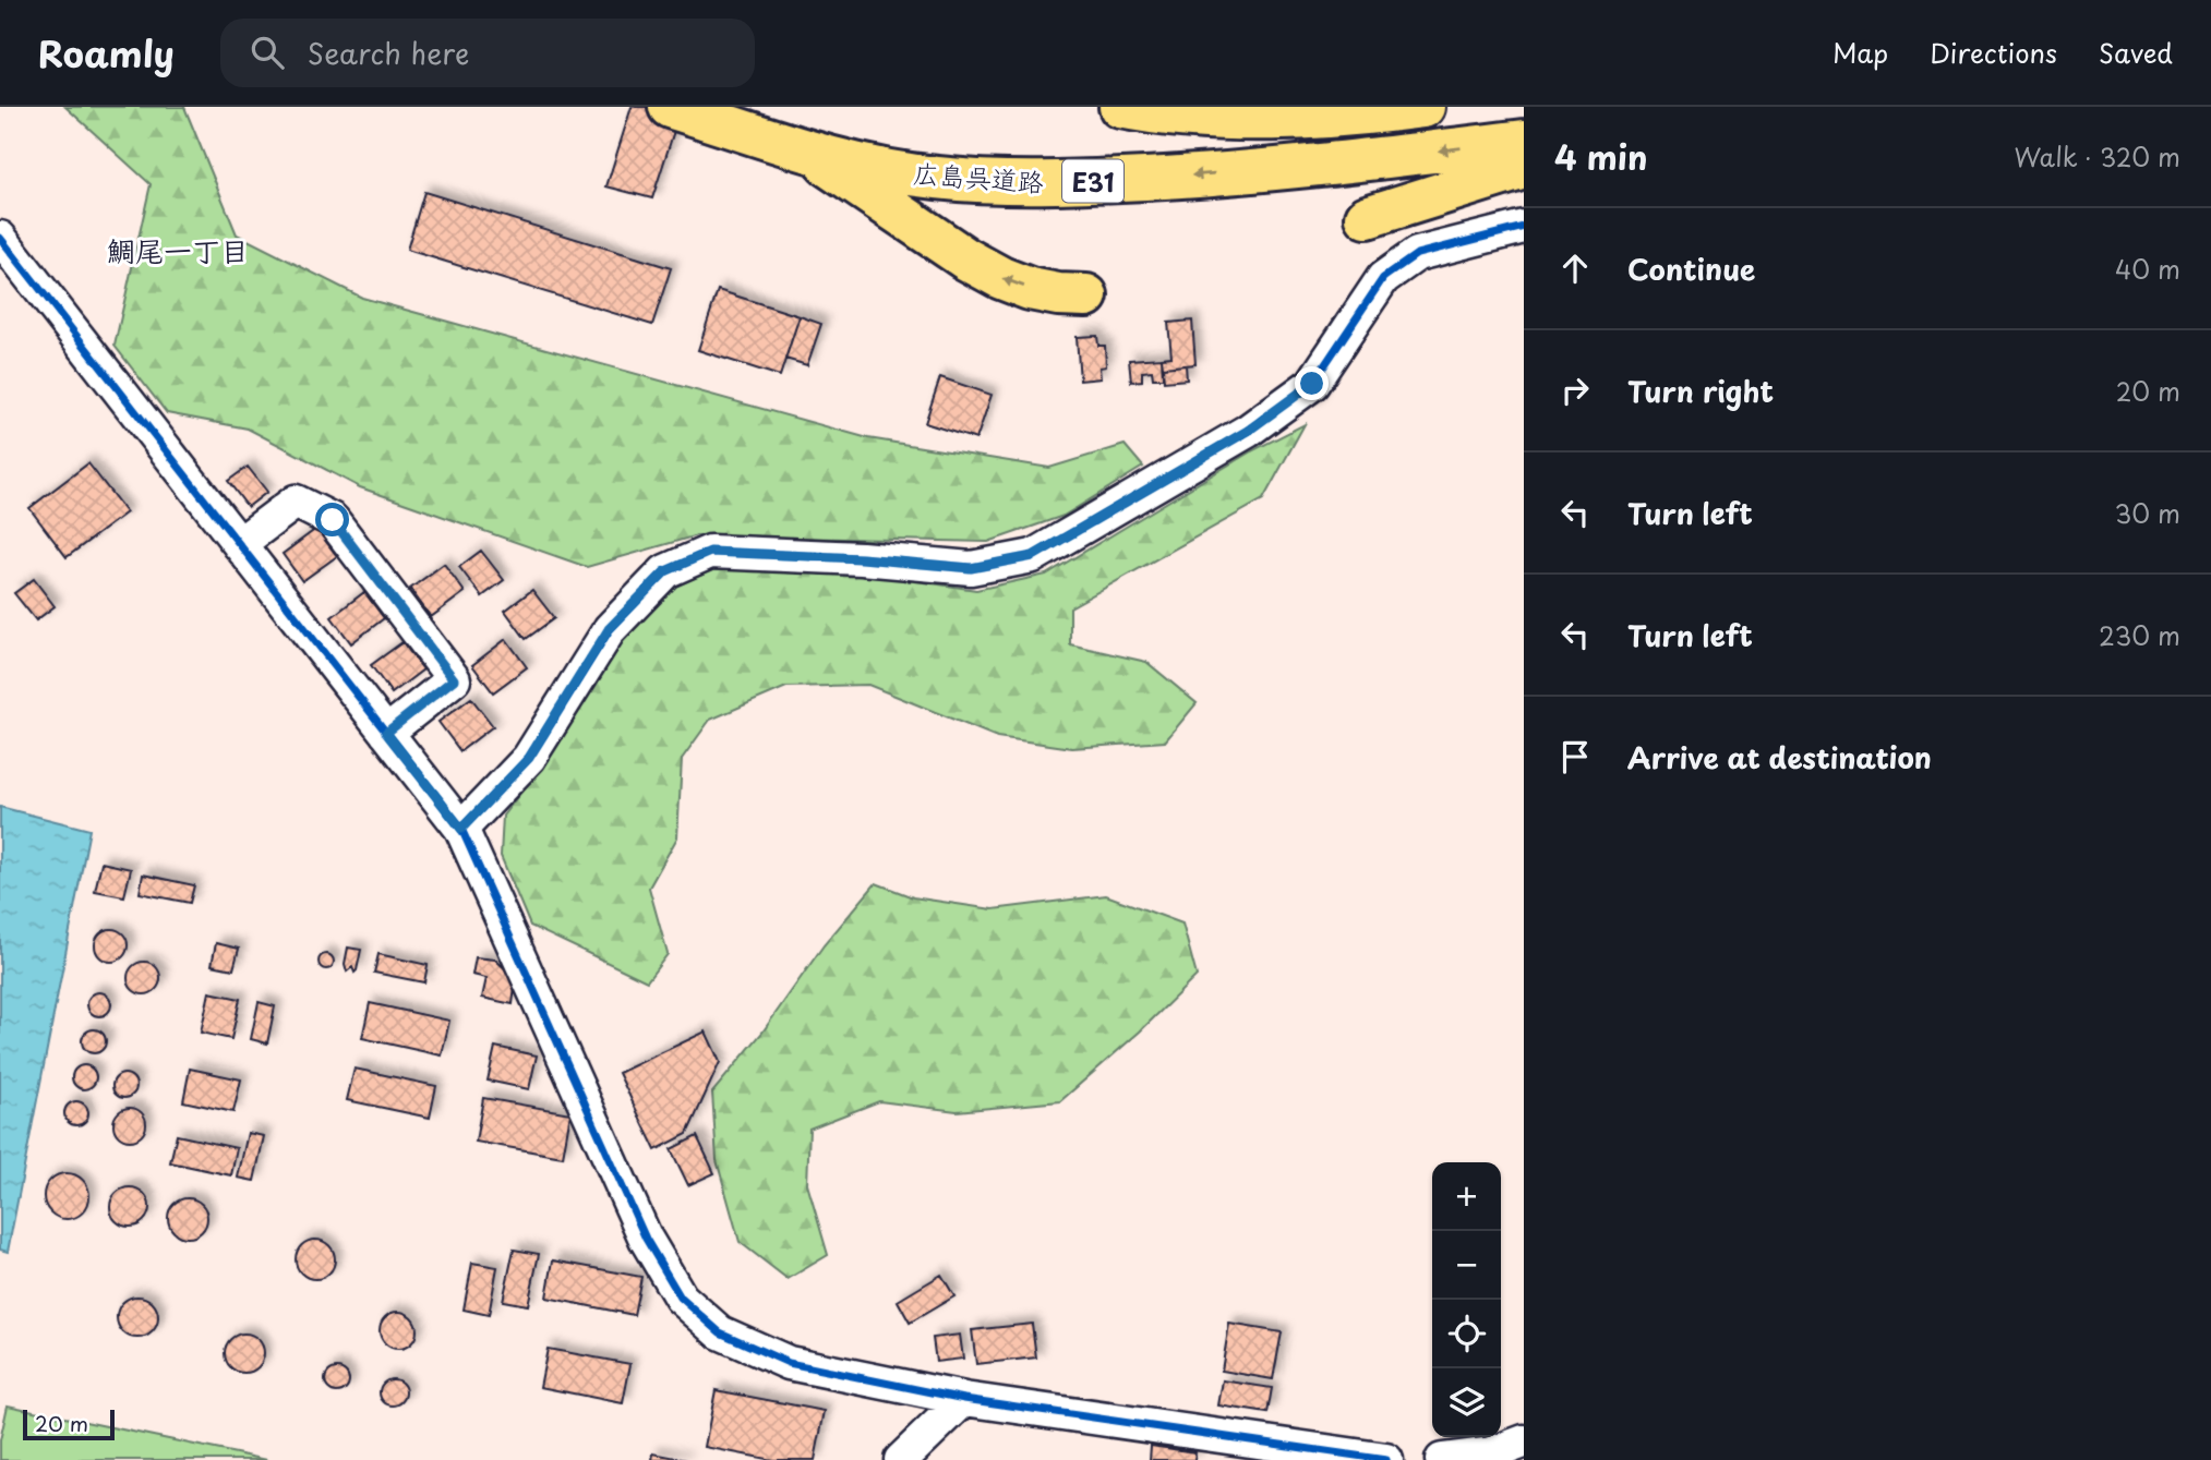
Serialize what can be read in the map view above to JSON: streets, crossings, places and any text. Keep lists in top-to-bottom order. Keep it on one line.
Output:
{"streets":{"highway":["広島呉道路","E31"]},"districts":["鯛尾一丁目"],"scale_bar":"20 m","page":{"header":"Roamly","search":"Search here","nav":["Map","Directions","Saved"],"heading":["4 min","Walk · 320 m"],"list":[["Continue","40 m"],["Turn right","20 m"],["Turn left","30 m"],["Turn left","230 m"],"Arrive at destination"],"map_buttons":["+","−"],"scale":"20 m"}}
